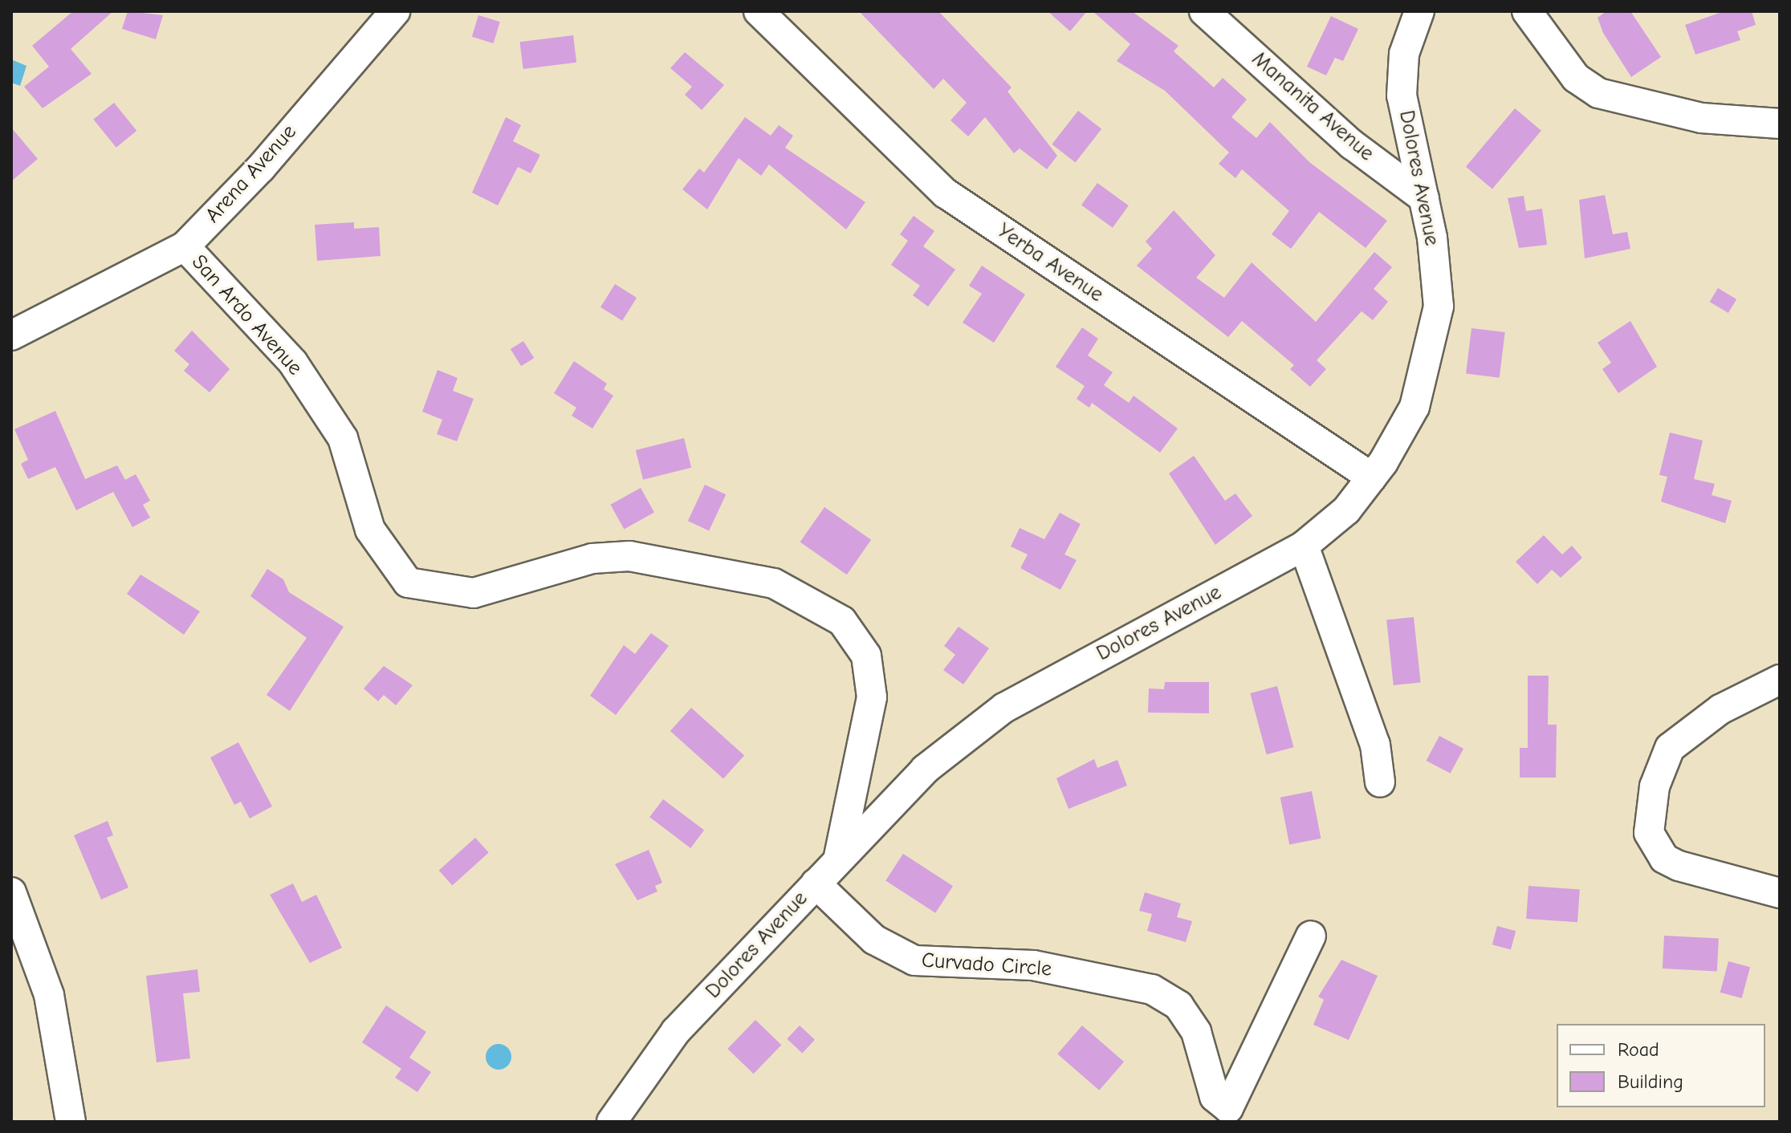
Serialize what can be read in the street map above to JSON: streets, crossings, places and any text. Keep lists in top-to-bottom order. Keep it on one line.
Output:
{"streets":{"street":["Mananita Avenue","Arena Avenue","Dolores Avenue","Yerba Avenue","San Ardo Avenue","Curvado Circle"]},"crossings":[["Mananita Avenue","Dolores Avenue"],["Arena Avenue","San Ardo Avenue"],["Dolores Avenue","Yerba Avenue"],["Dolores Avenue","San Ardo Avenue"],["Dolores Avenue","Curvado Circle"]],"legend":["Road","Building"]}
